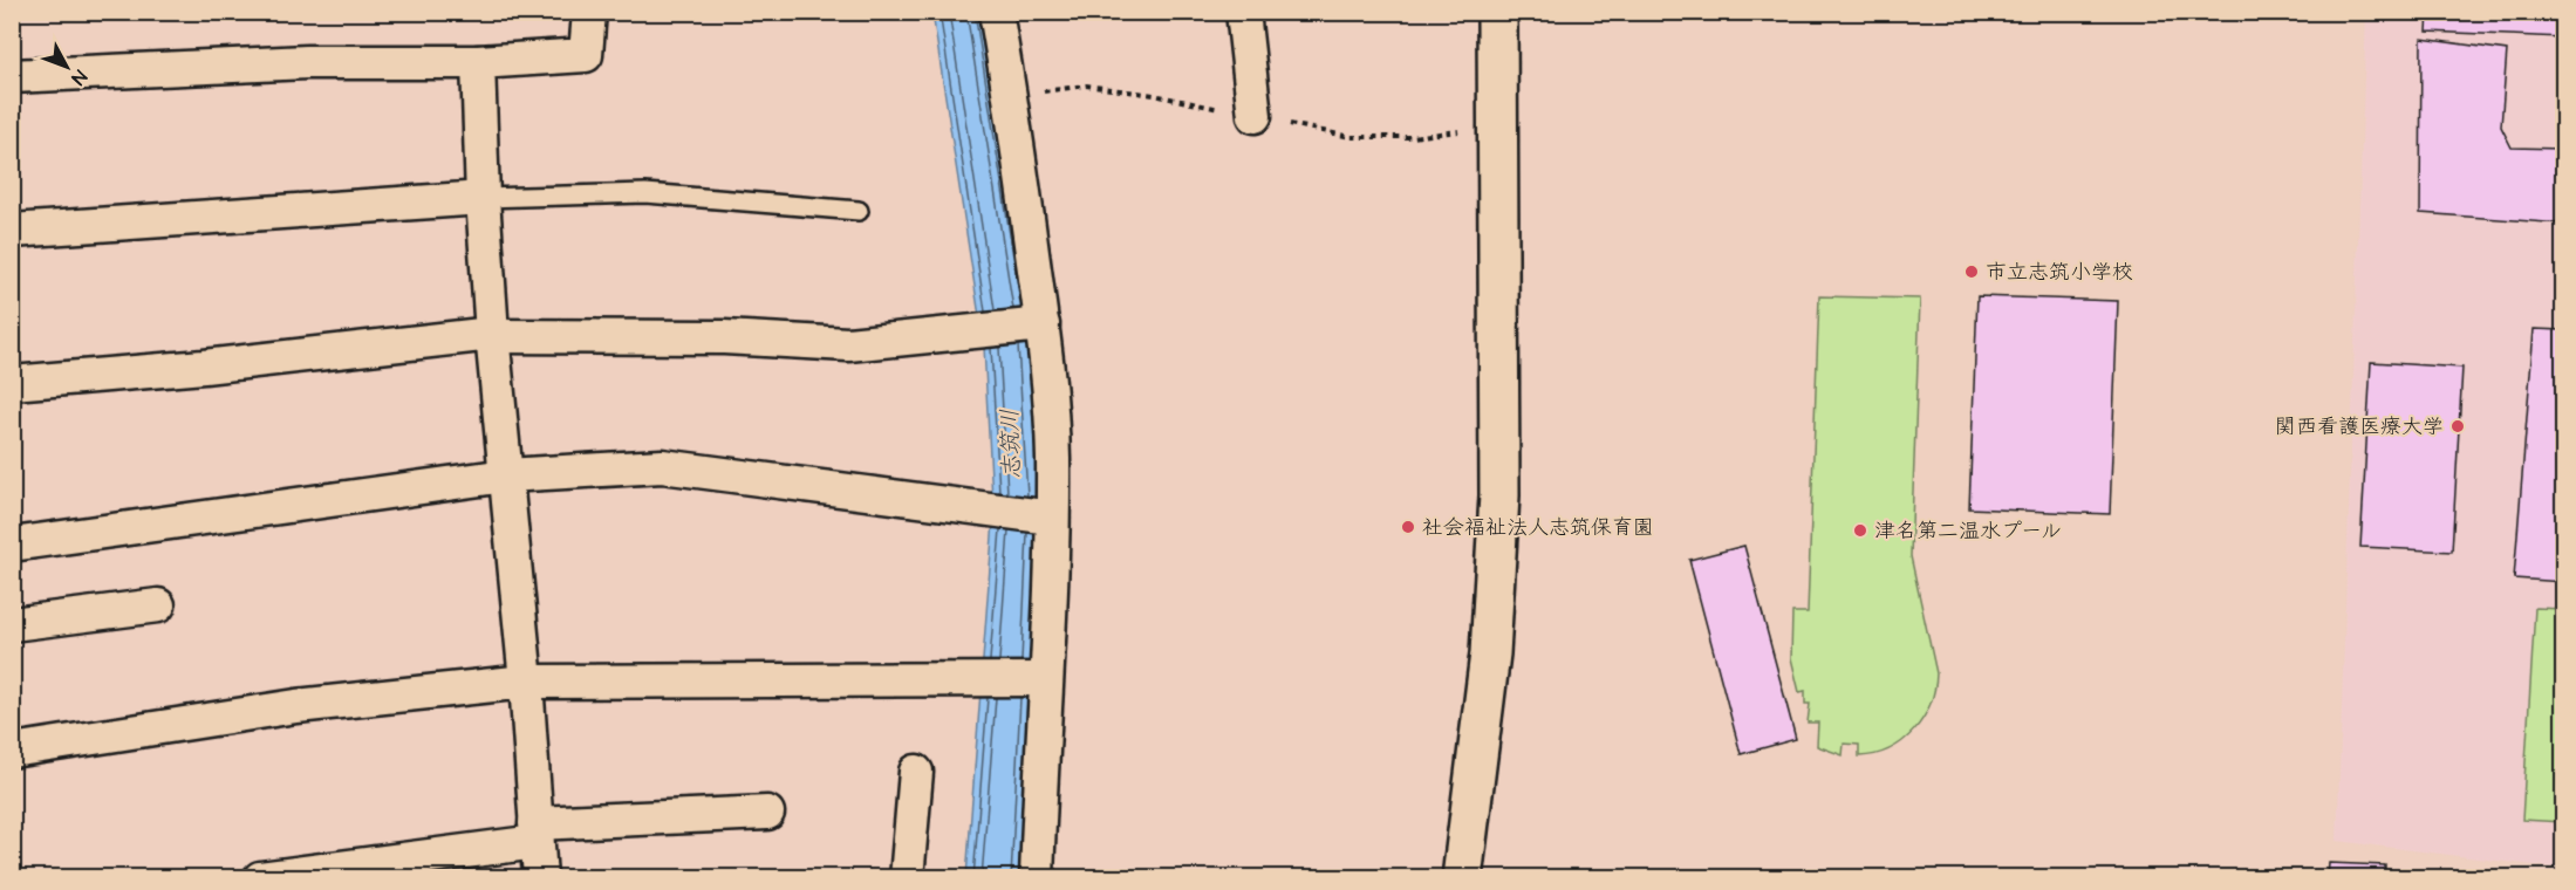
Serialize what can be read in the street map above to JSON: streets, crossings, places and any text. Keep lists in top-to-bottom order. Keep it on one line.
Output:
{"water":["志筑川"],"places":["市立志筑小学校","関西看護医療大学","社会福祉法人志筑保育園","津名第二温水プール"],"north":"bottom right"}
